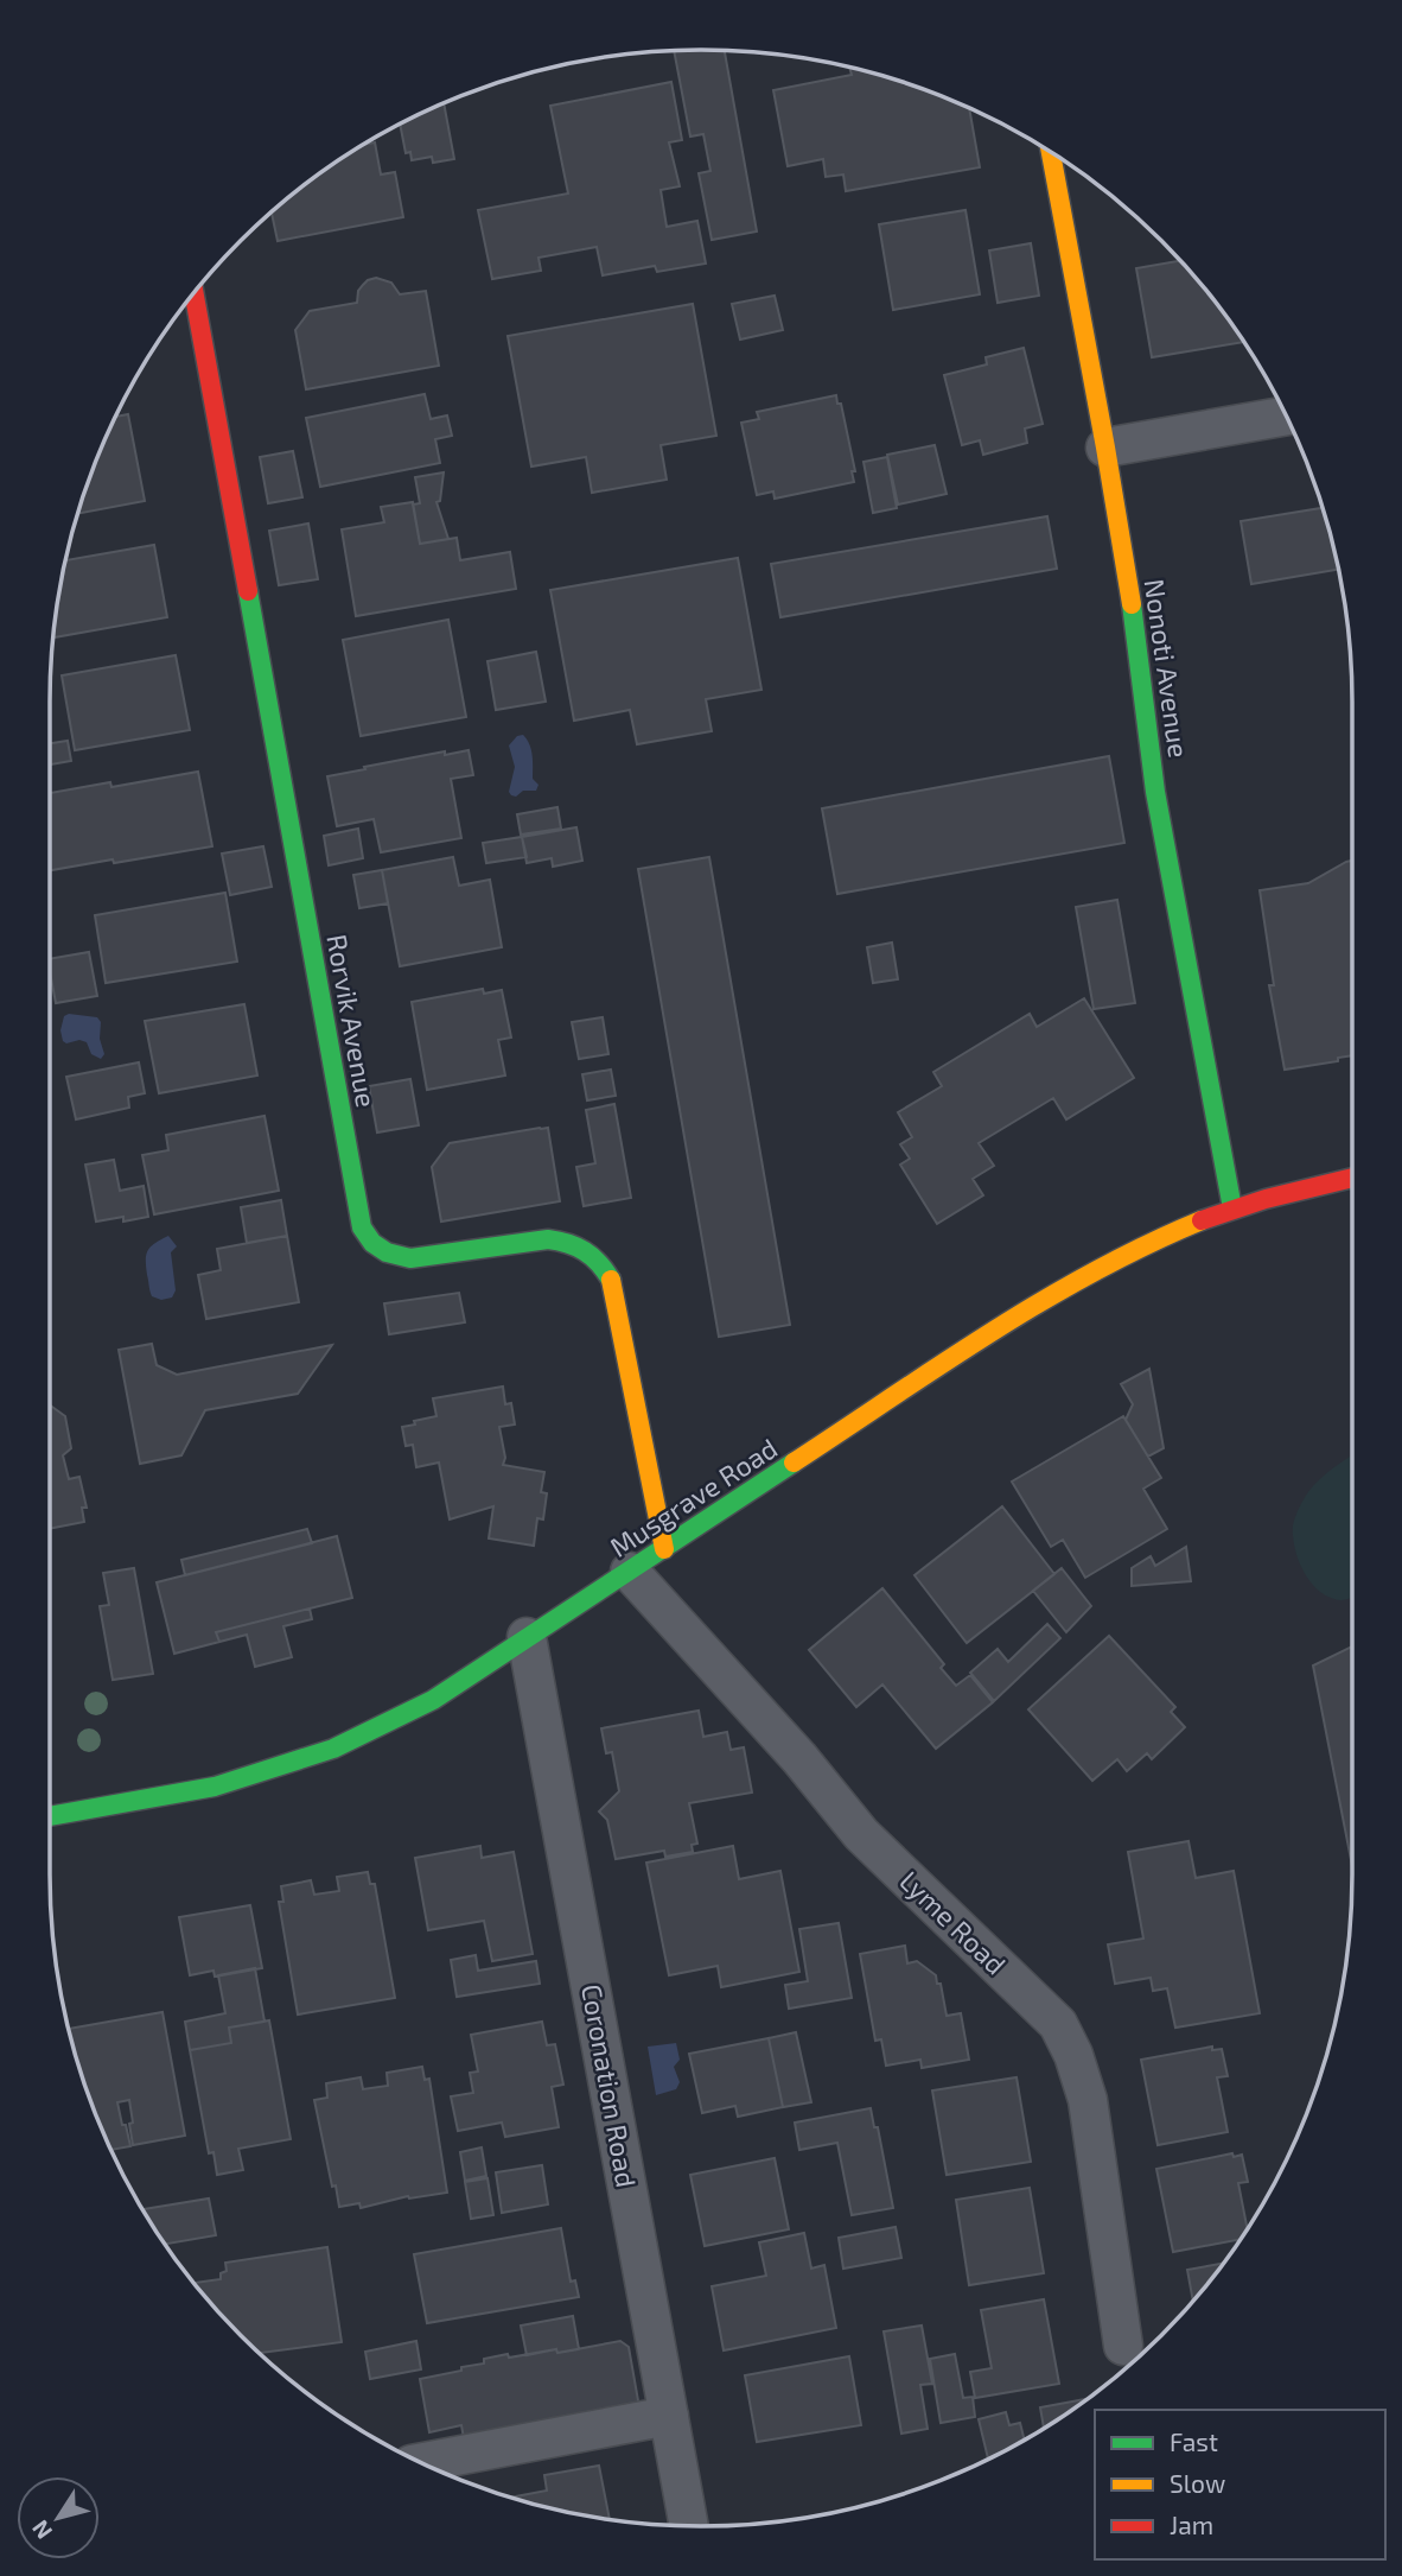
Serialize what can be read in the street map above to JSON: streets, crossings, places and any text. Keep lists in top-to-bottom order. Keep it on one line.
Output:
{"streets":{"street":["Nonoti Avenue","Rorvik Avenue","Musgrave Road","Lyme Road","Coronation Road"]},"crossings":[["Nonoti Avenue","Musgrave Road"],["Rorvik Avenue","Musgrave Road"],["Musgrave Road","Lyme Road"],["Musgrave Road","Coronation Road"]],"legend":["Fast","Slow","Jam"],"north":"bottom left"}
